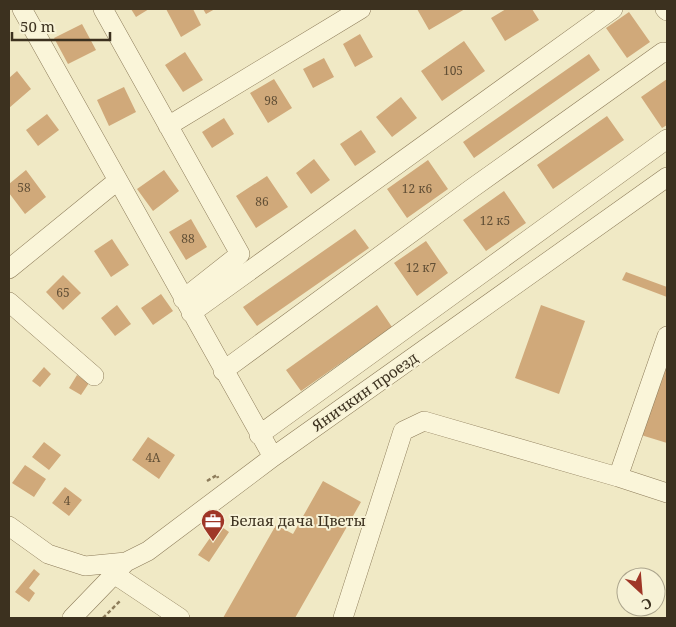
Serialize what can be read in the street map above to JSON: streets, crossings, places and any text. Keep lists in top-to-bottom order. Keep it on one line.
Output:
{"streets":{"street":["Яничкин проезд"]},"places":{"office":["Белая дача Цветы"]},"house_numbers":["105","98","58","12 к6","86","12 к5","88","12 к7","65","4А","4"],"scale_bar":"50 m","north":"bottom right"}
